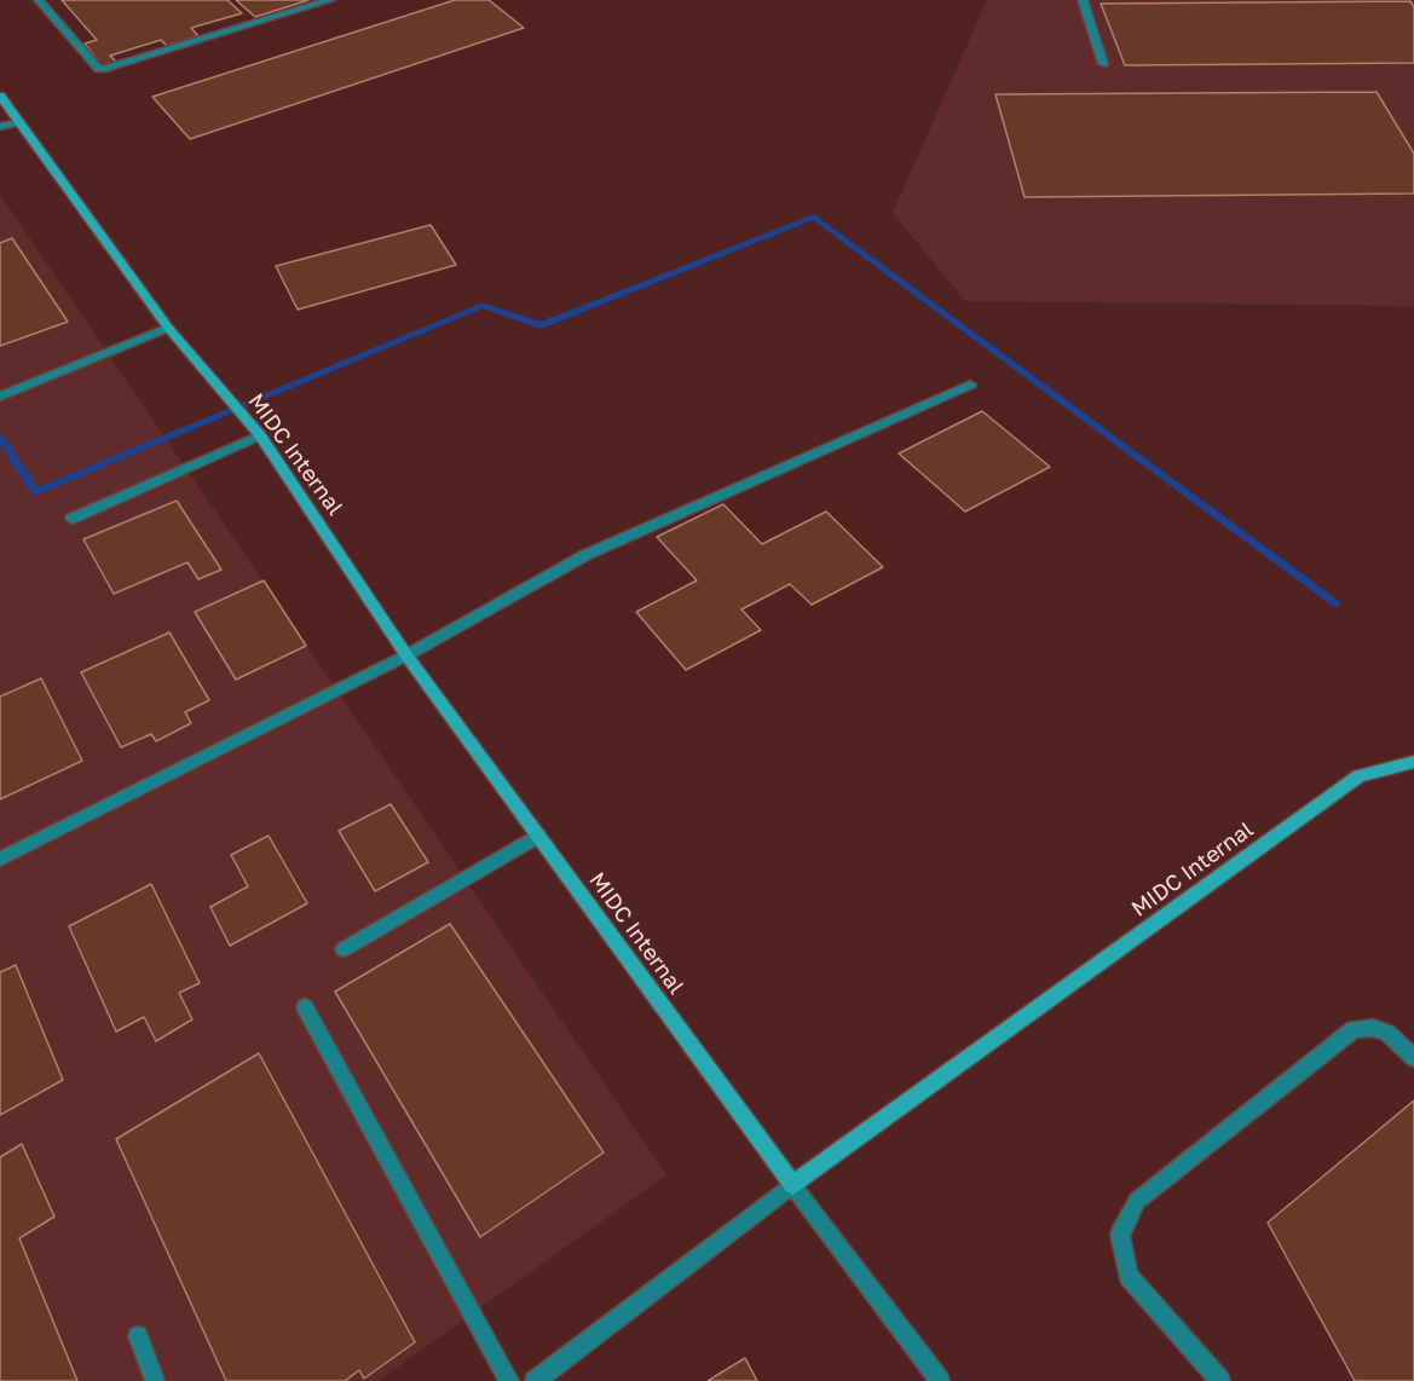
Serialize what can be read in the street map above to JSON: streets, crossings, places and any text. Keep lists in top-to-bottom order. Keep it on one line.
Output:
{"streets":{"street":["MIDC Internal"]}}
